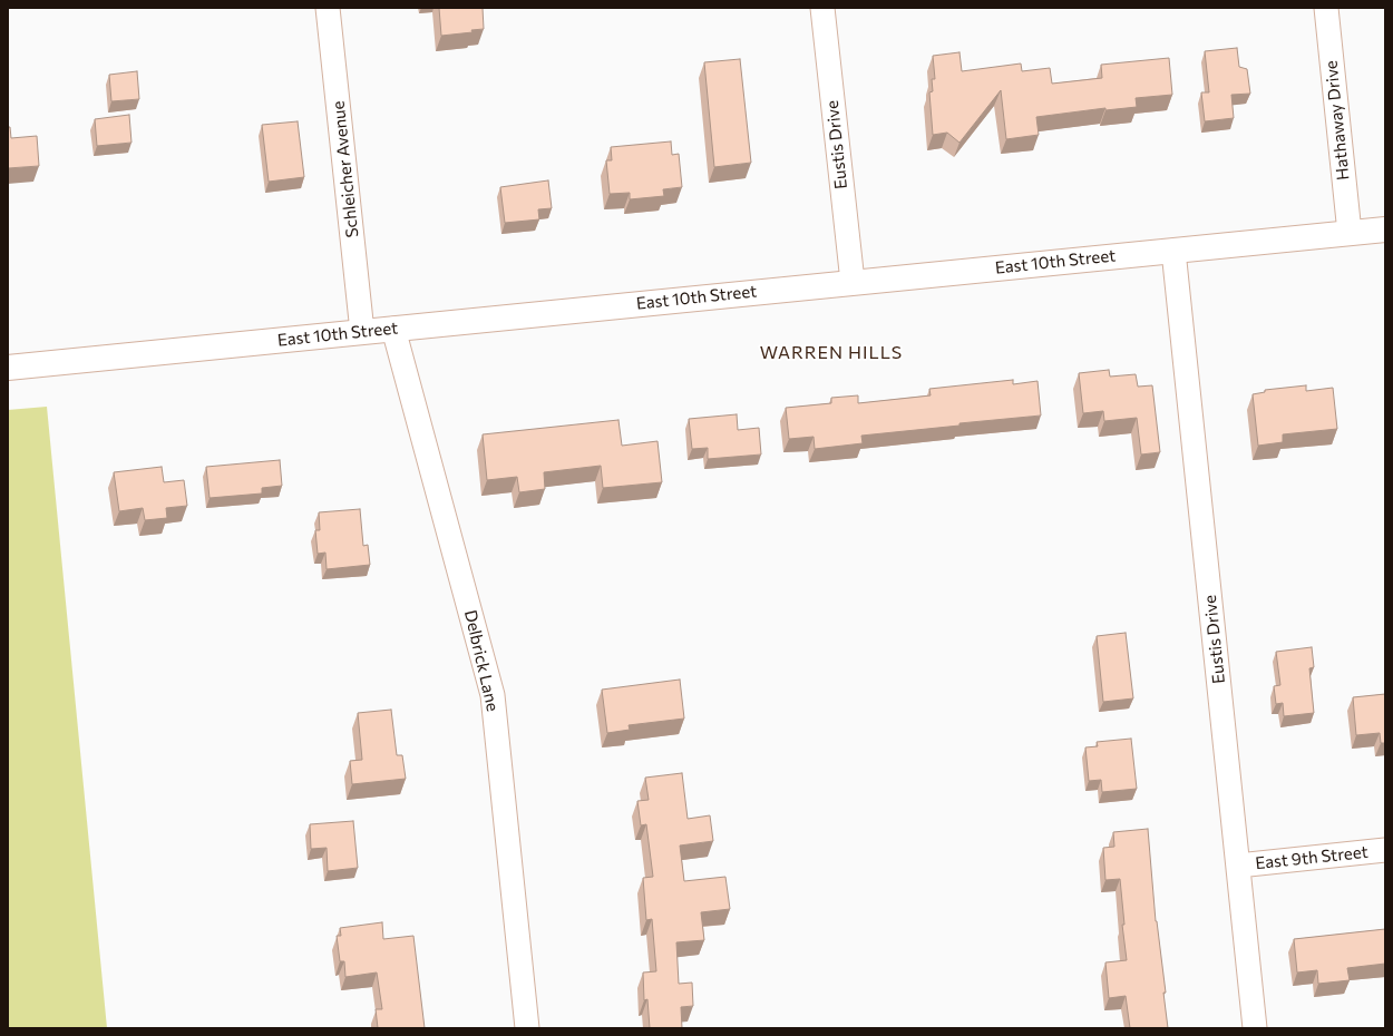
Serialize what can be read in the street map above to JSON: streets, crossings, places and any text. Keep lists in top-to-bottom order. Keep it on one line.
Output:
{"streets":{"main road":["East 10th Street"],"street":["Hathaway Drive","Eustis Drive","Schleicher Avenue","Delbrick Lane","East 9th Street"]},"crossings":[["Hathaway Drive","East 10th Street"],["Eustis Drive","East 10th Street"],["Eustis Drive","East 9th Street"],["Schleicher Avenue","East 10th Street"],["East 10th Street","Delbrick Lane"]],"districts":["WARREN HILLS"]}
